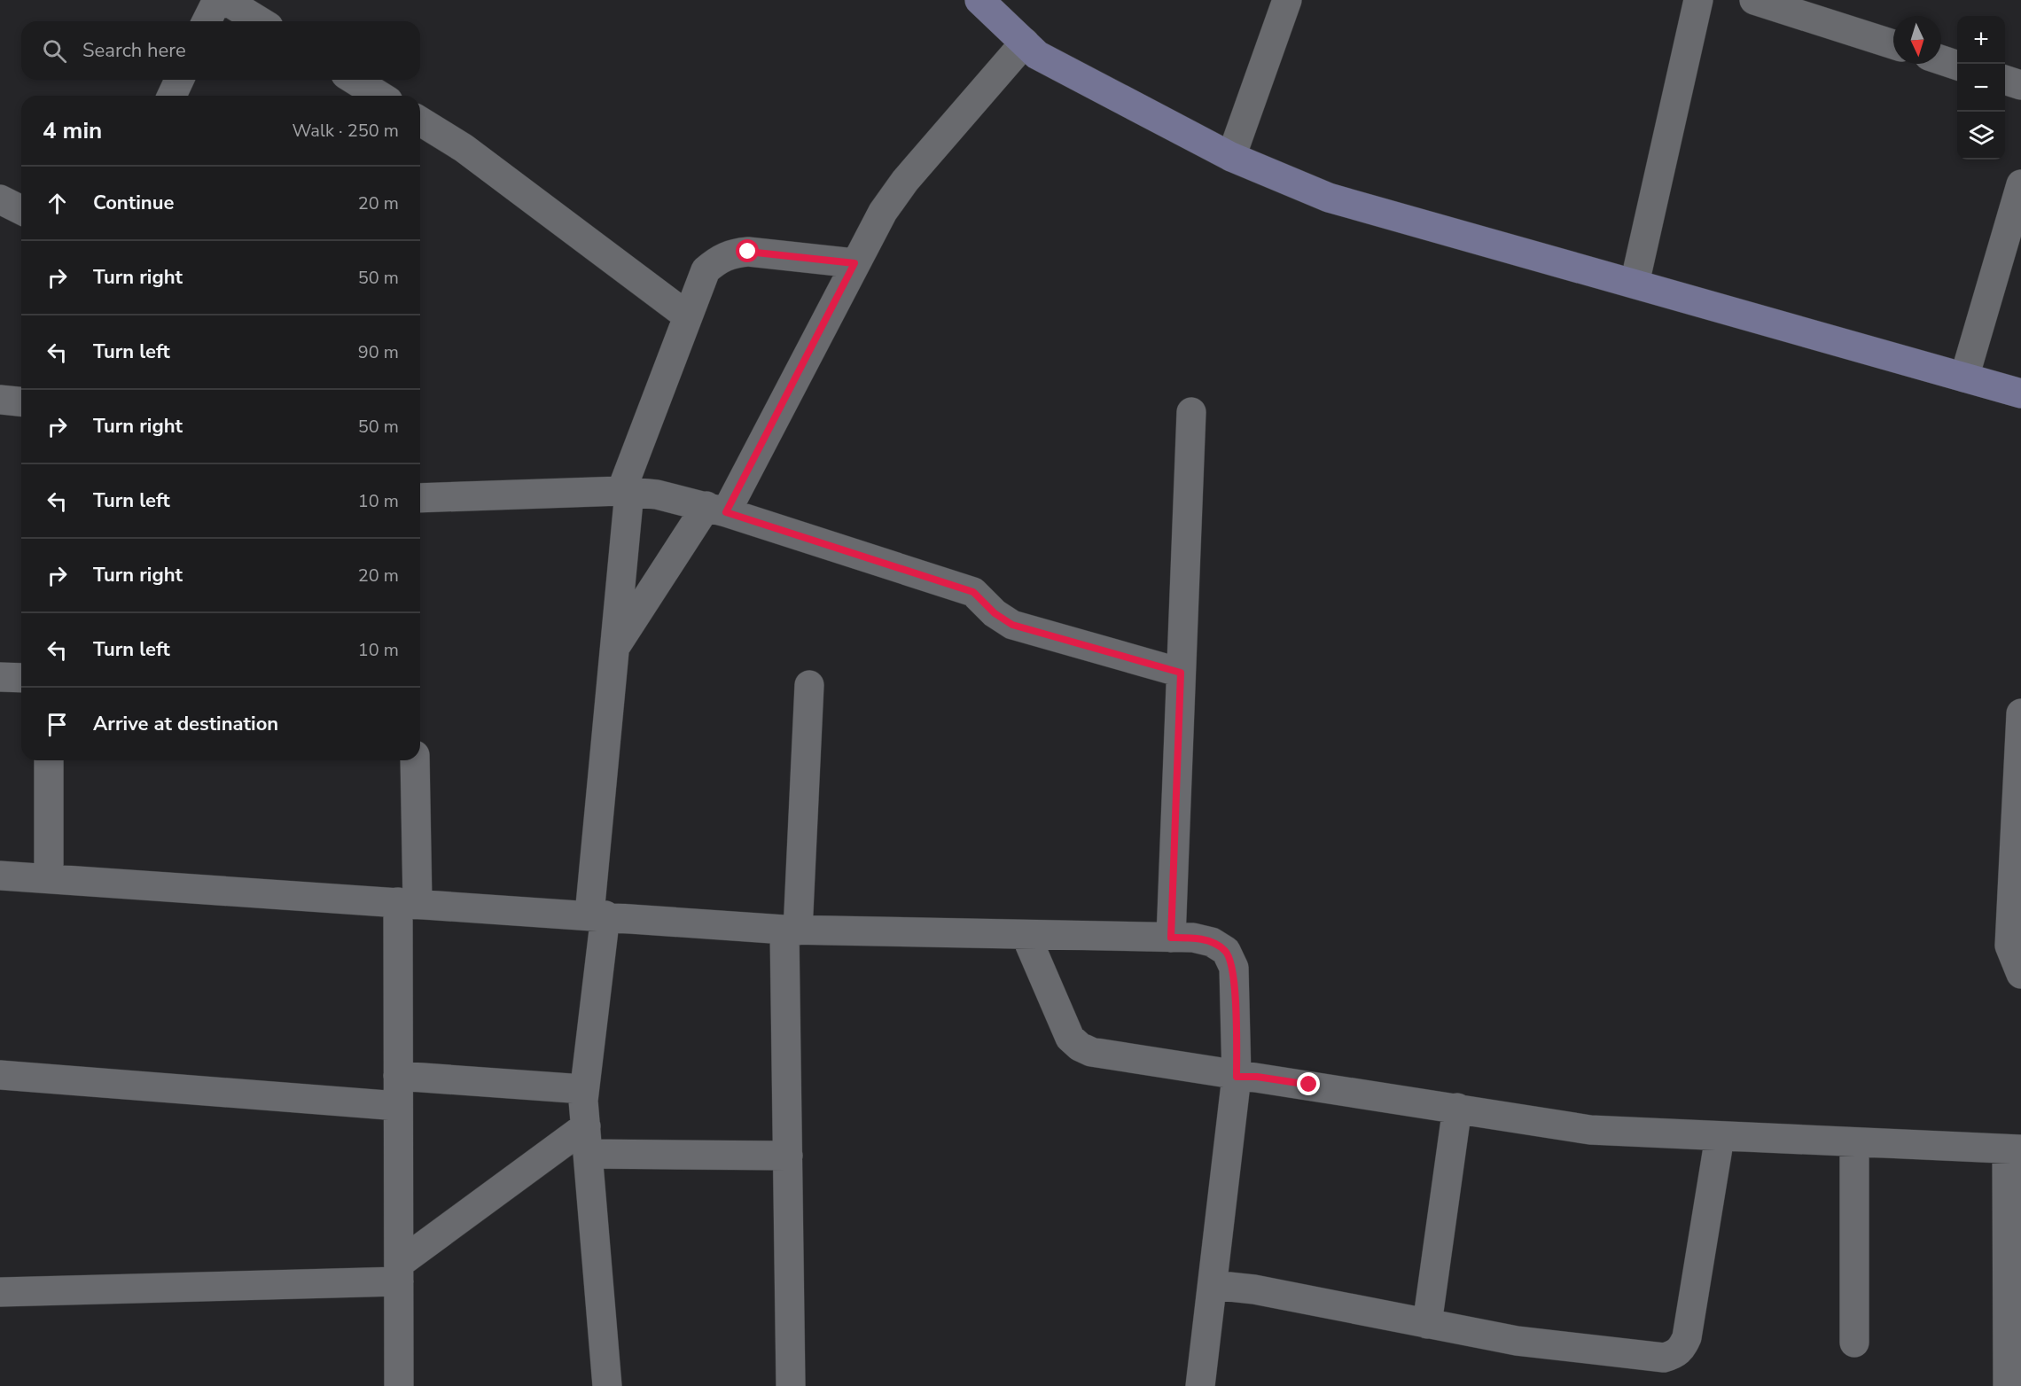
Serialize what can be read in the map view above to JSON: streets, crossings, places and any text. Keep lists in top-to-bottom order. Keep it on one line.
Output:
{"north":"bottom","page":{"map_buttons":["+","−"],"search":"Search here","heading":["4 min","Walk · 250 m"],"list":[["Continue","20 m"],["Turn right","50 m"],["Turn left","90 m"],["Turn right","50 m"],["Turn left","10 m"],["Turn right","20 m"],["Turn left","10 m"],"Arrive at destination"]}}
